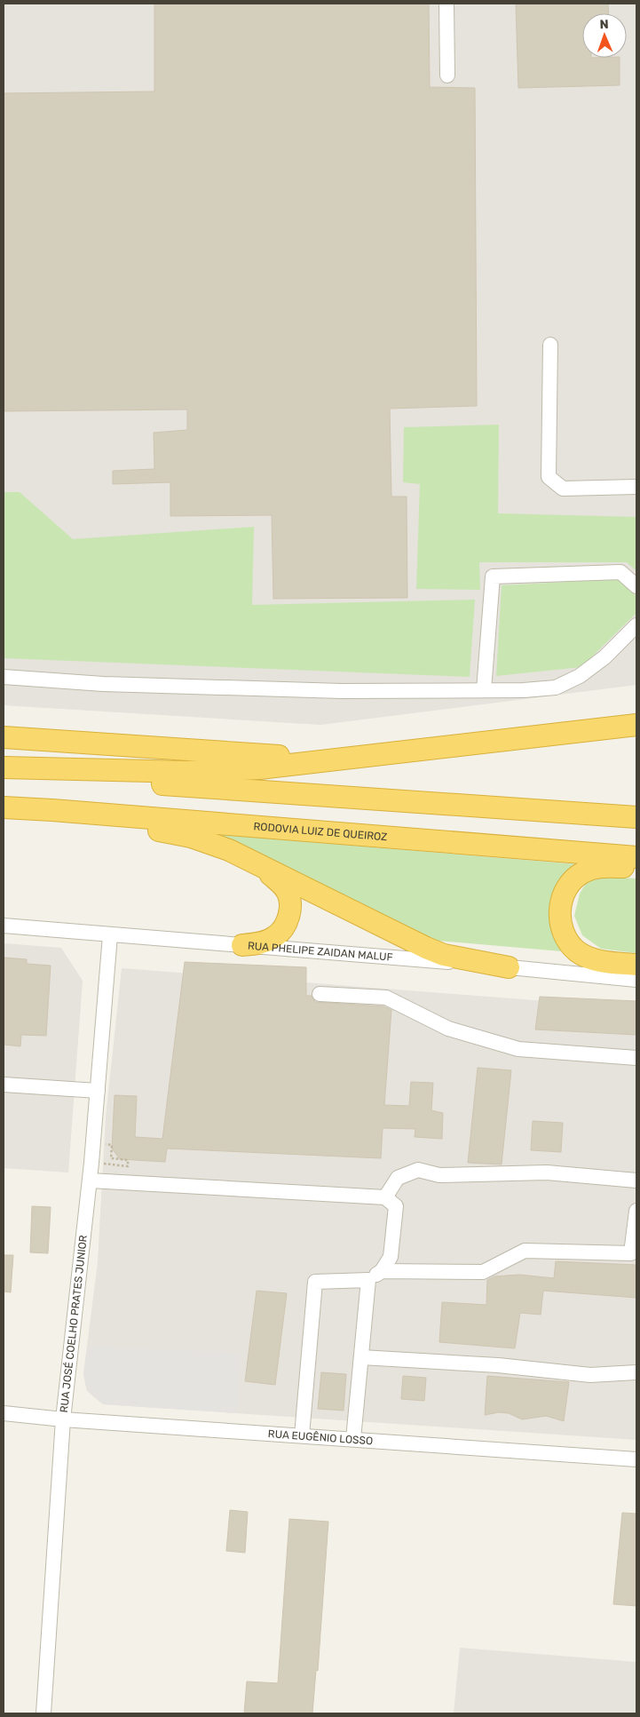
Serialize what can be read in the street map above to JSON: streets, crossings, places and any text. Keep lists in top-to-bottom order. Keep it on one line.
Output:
{"streets":{"highway":["RODOVIA LUIZ DE QUEIROZ"],"street":["RUA PHELIPE ZAIDAN MALUF","RUA JOSÉ COELHO PRATES JUNIOR","RUA EUGÊNIO LOSSO"]},"crossings":[["RUA PHELIPE ZAIDAN MALUF","RUA JOSÉ COELHO PRATES JUNIOR"],["RUA JOSÉ COELHO PRATES JUNIOR","RUA EUGÊNIO LOSSO"]],"north":"top"}
